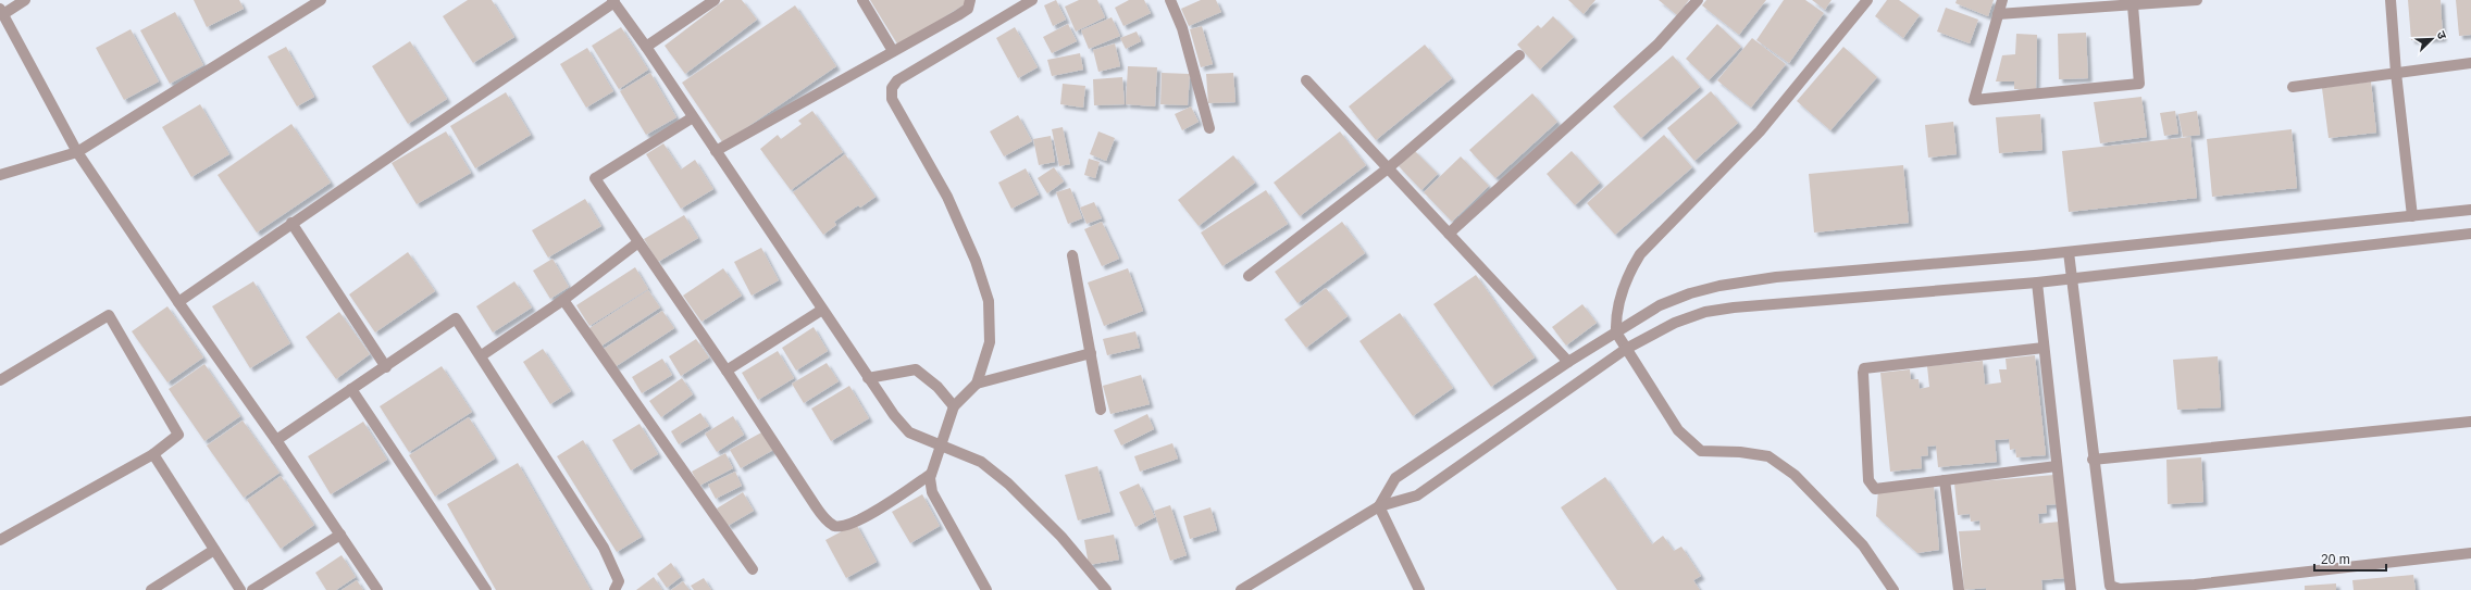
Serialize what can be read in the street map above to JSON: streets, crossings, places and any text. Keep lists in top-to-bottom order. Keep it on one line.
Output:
{"scale_bar":"20 m","north":"top right"}
